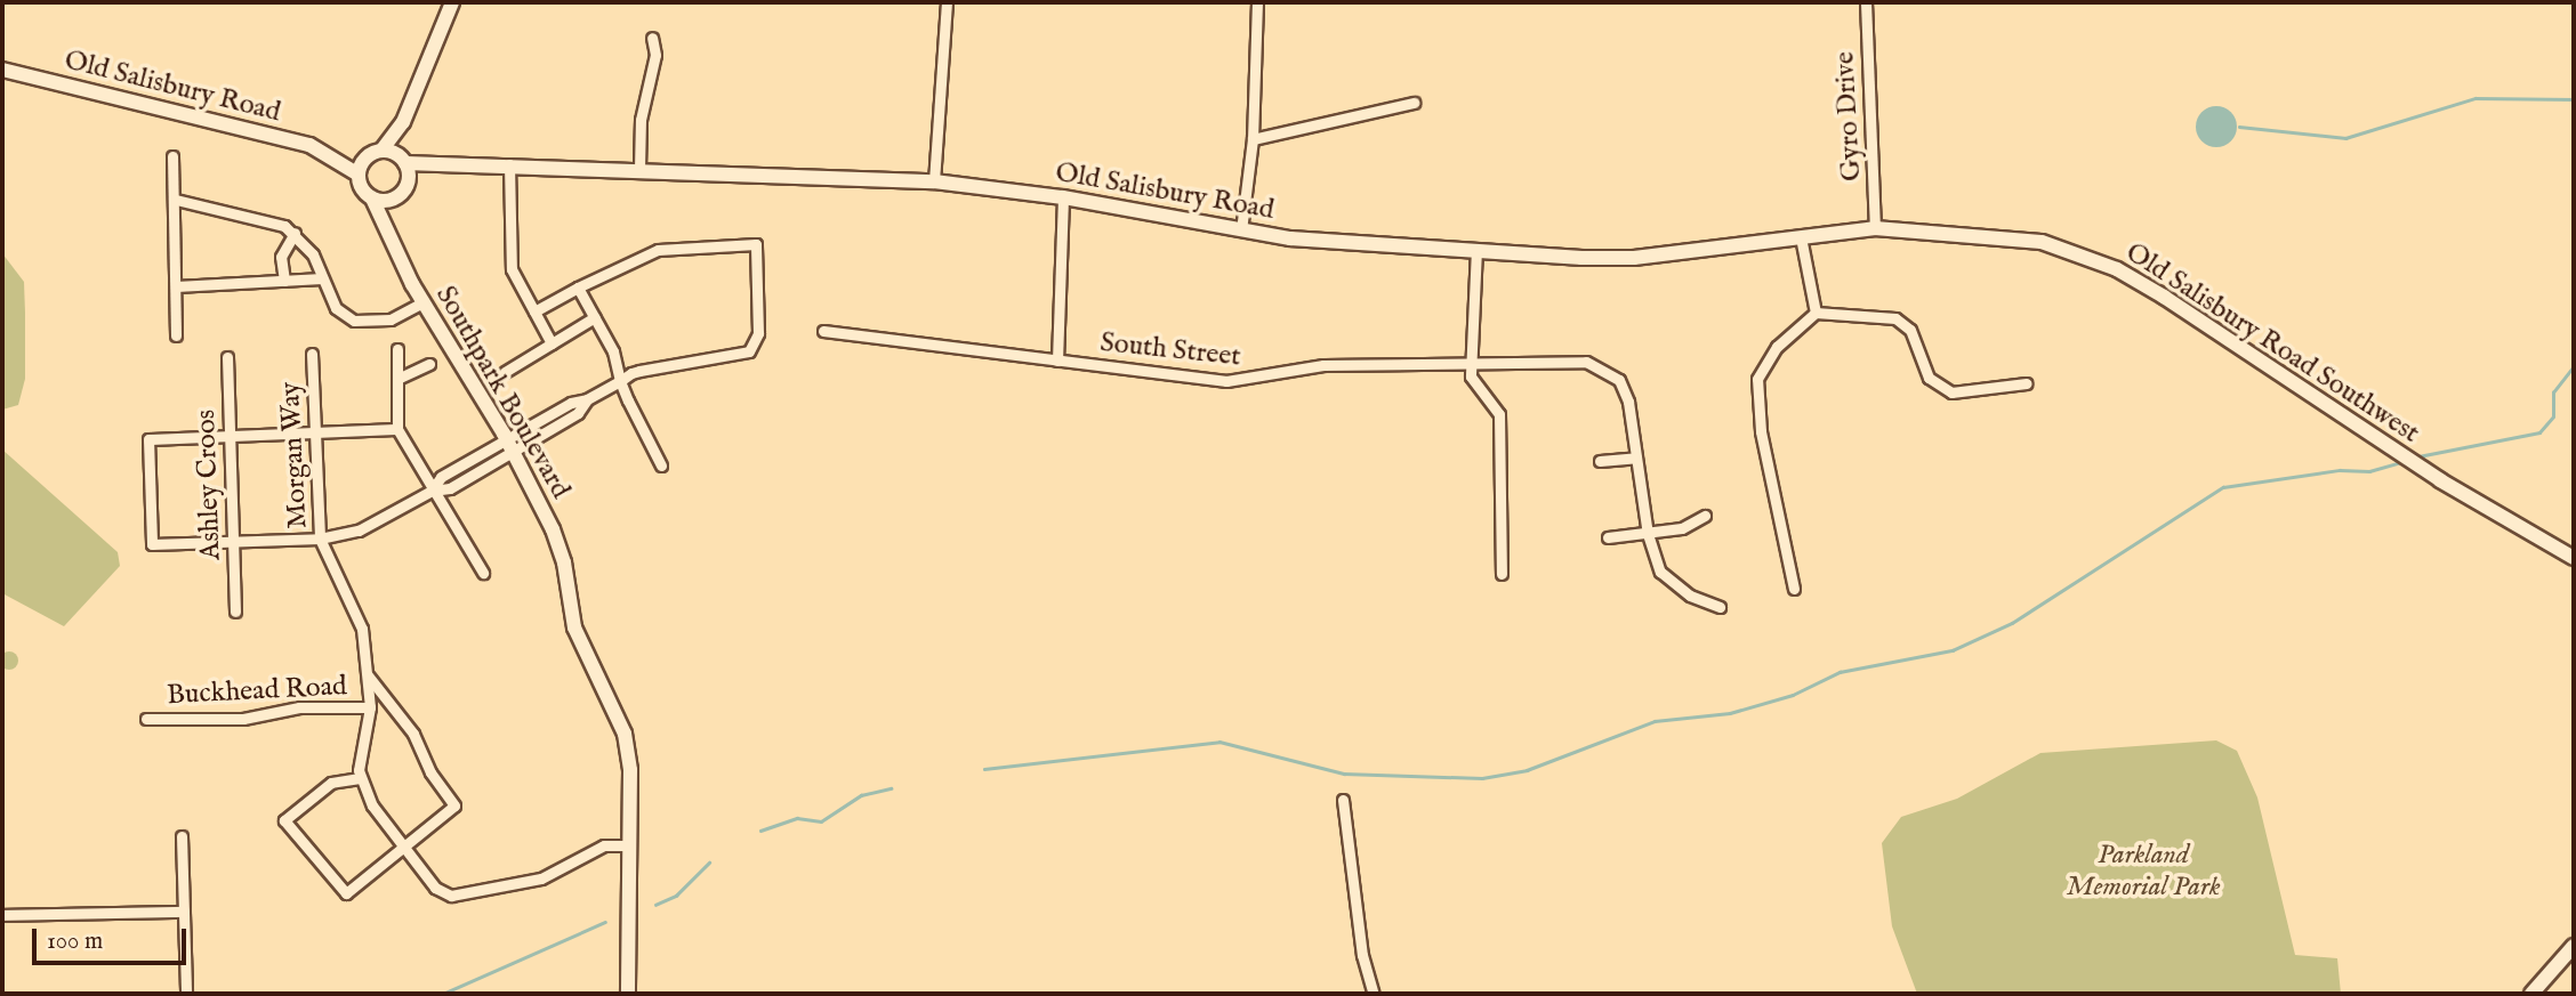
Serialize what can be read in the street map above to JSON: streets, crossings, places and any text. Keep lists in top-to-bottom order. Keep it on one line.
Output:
{"streets":{"main road":["Old Salisbury Road","Old Salisbury Road Southwest","Southpark Boulevard"],"street":["Gyro Drive","South Street","Morgan Way","Ashley Croos","Buckhead Road"]},"crossings":[["Old Salisbury Road","Gyro Drive"],["Old Salisbury Road","Old Salisbury Road Southwest"],["Old Salisbury Road","Southpark Boulevard"],["Gyro Drive","Old Salisbury Road Southwest"],["Morgan Way","Buckhead Road"]],"parks":["Parkland Memorial Park"],"scale_bar":"100 m"}
